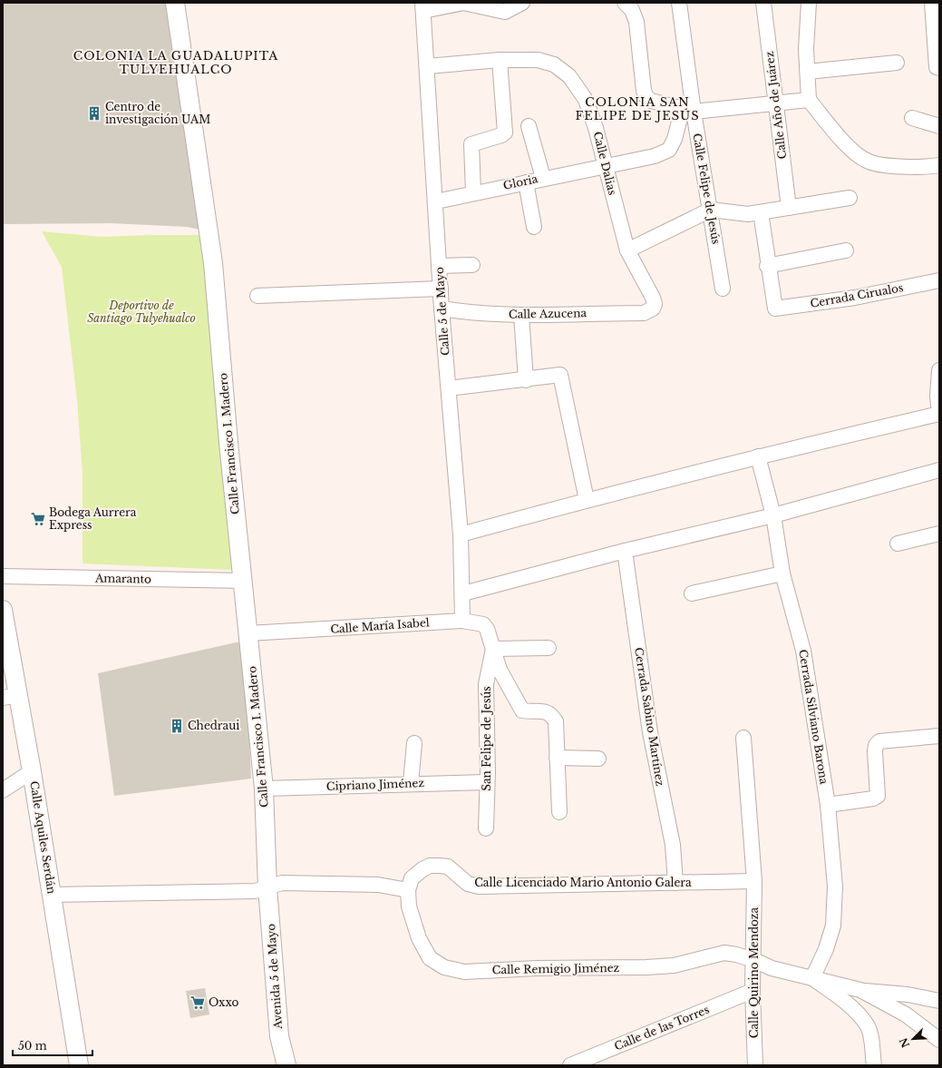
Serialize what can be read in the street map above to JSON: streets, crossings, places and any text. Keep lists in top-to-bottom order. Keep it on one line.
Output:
{"streets":{"main road":["Calle Francisco I. Madero","Calle Aquiles Serdán","Avenida 5 de Mayo"],"street":["Calle Año de Juárez","Calle Dalias","Gloria","Calle Felipe de Jesús","Cerrada Cirualos","Calle 5 de Mayo","Calle Azucena","Amaranto","Calle María Isabel","Cerrada Sabino Martínez","Cerrada Silviano Barona","San Felipe de Jesús","Cipriano Jiménez","Calle Licenciado Mario Antonio Galera","Calle Remigio Jiménez","Calle Quirino Mendoza","Calle de las Torres"]},"crossings":[["Calle Dalias","Gloria"],["Calle Dalias","Calle 5 de Mayo"],["Calle Dalias","Calle Azucena"],["Gloria","Calle Felipe de Jesús"],["Gloria","Calle 5 de Mayo"],["Calle 5 de Mayo","Calle Azucena"],["Calle 5 de Mayo","Calle María Isabel"],["Calle Francisco I. Madero","Amaranto"],["Calle Francisco I. Madero","Calle María Isabel"],["Calle Francisco I. Madero","Cipriano Jiménez"],["Calle Francisco I. Madero","Avenida 5 de Mayo"],["Calle María Isabel","San Felipe de Jesús"],["Cerrada Sabino Martínez","Calle Licenciado Mario Antonio Galera"],["Cerrada Silviano Barona","Calle Remigio Jiménez"],["San Felipe de Jesús","Cipriano Jiménez"],["Calle Licenciado Mario Antonio Galera","Calle Remigio Jiménez"],["Calle Licenciado Mario Antonio Galera","Calle Quirino Mendoza"],["Calle Remigio Jiménez","Calle Quirino Mendoza"],["Calle Quirino Mendoza","Calle de las Torres"]],"districts":["COLONIA LA GUADALUPITA TULYEHUALCO","COLONIA SAN FELIPE DE JESÚS"],"parks":["Deportivo de Santiago Tulyehualco"],"places":{"building":["Centro de investigación UAM","Chedraui"],"supermarket":["Bodega Aurrera Express","Oxxo"]},"scale_bar":"50 m","north":"bottom left"}
